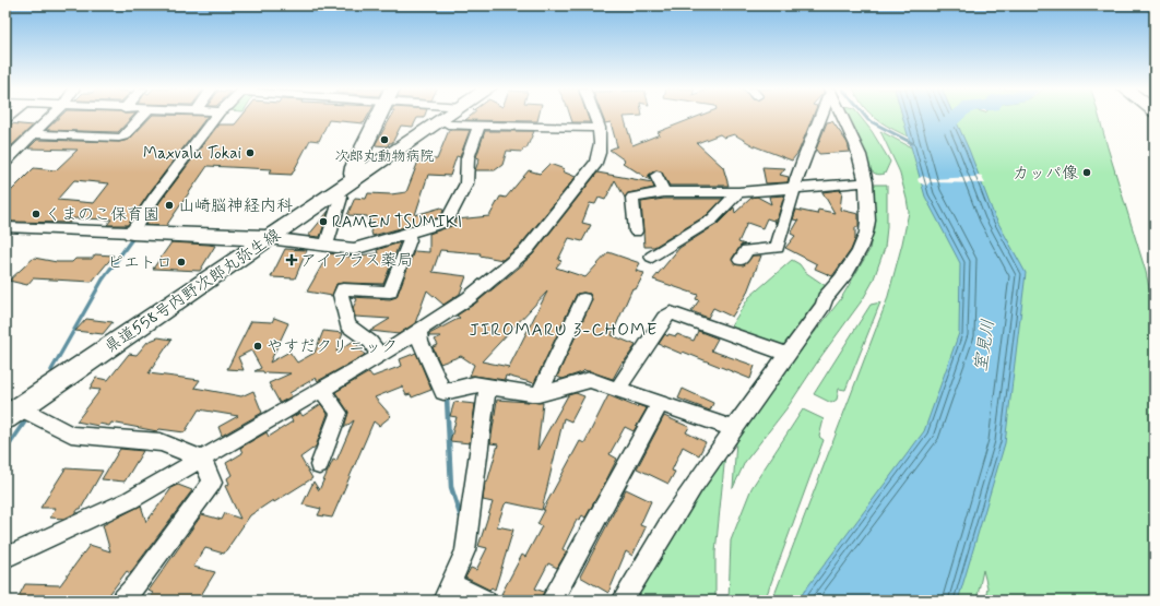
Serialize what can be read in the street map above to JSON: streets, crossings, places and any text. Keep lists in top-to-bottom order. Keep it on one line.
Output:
{"streets":{"main road":["県道558号内野次郎丸弥生線"]},"districts":["JIROMARU 3-CHOME"],"water":["室見川"],"places":{"other":["次郎丸動物病院","Maxvalu Tokai","カッパ像","山崎脳神経内科","くまのこ保育園","RAMEN TSUMIKI","ピエトロ","やすだクリニック"],"health":["アイプラス薬局"]}}
